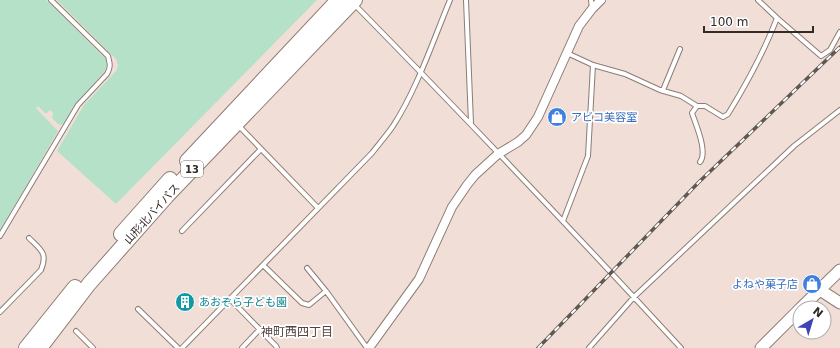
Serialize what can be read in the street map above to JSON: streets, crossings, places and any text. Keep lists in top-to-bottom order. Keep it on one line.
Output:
{"streets":{"highway":["13","山形北バイパス"]},"districts":["神町西四丁目"],"places":{"shop":["アビコ美容室","よねや菓子店"],"building":["あおぞら子ども園"]},"scale_bar":"100 m","north":"top right"}
